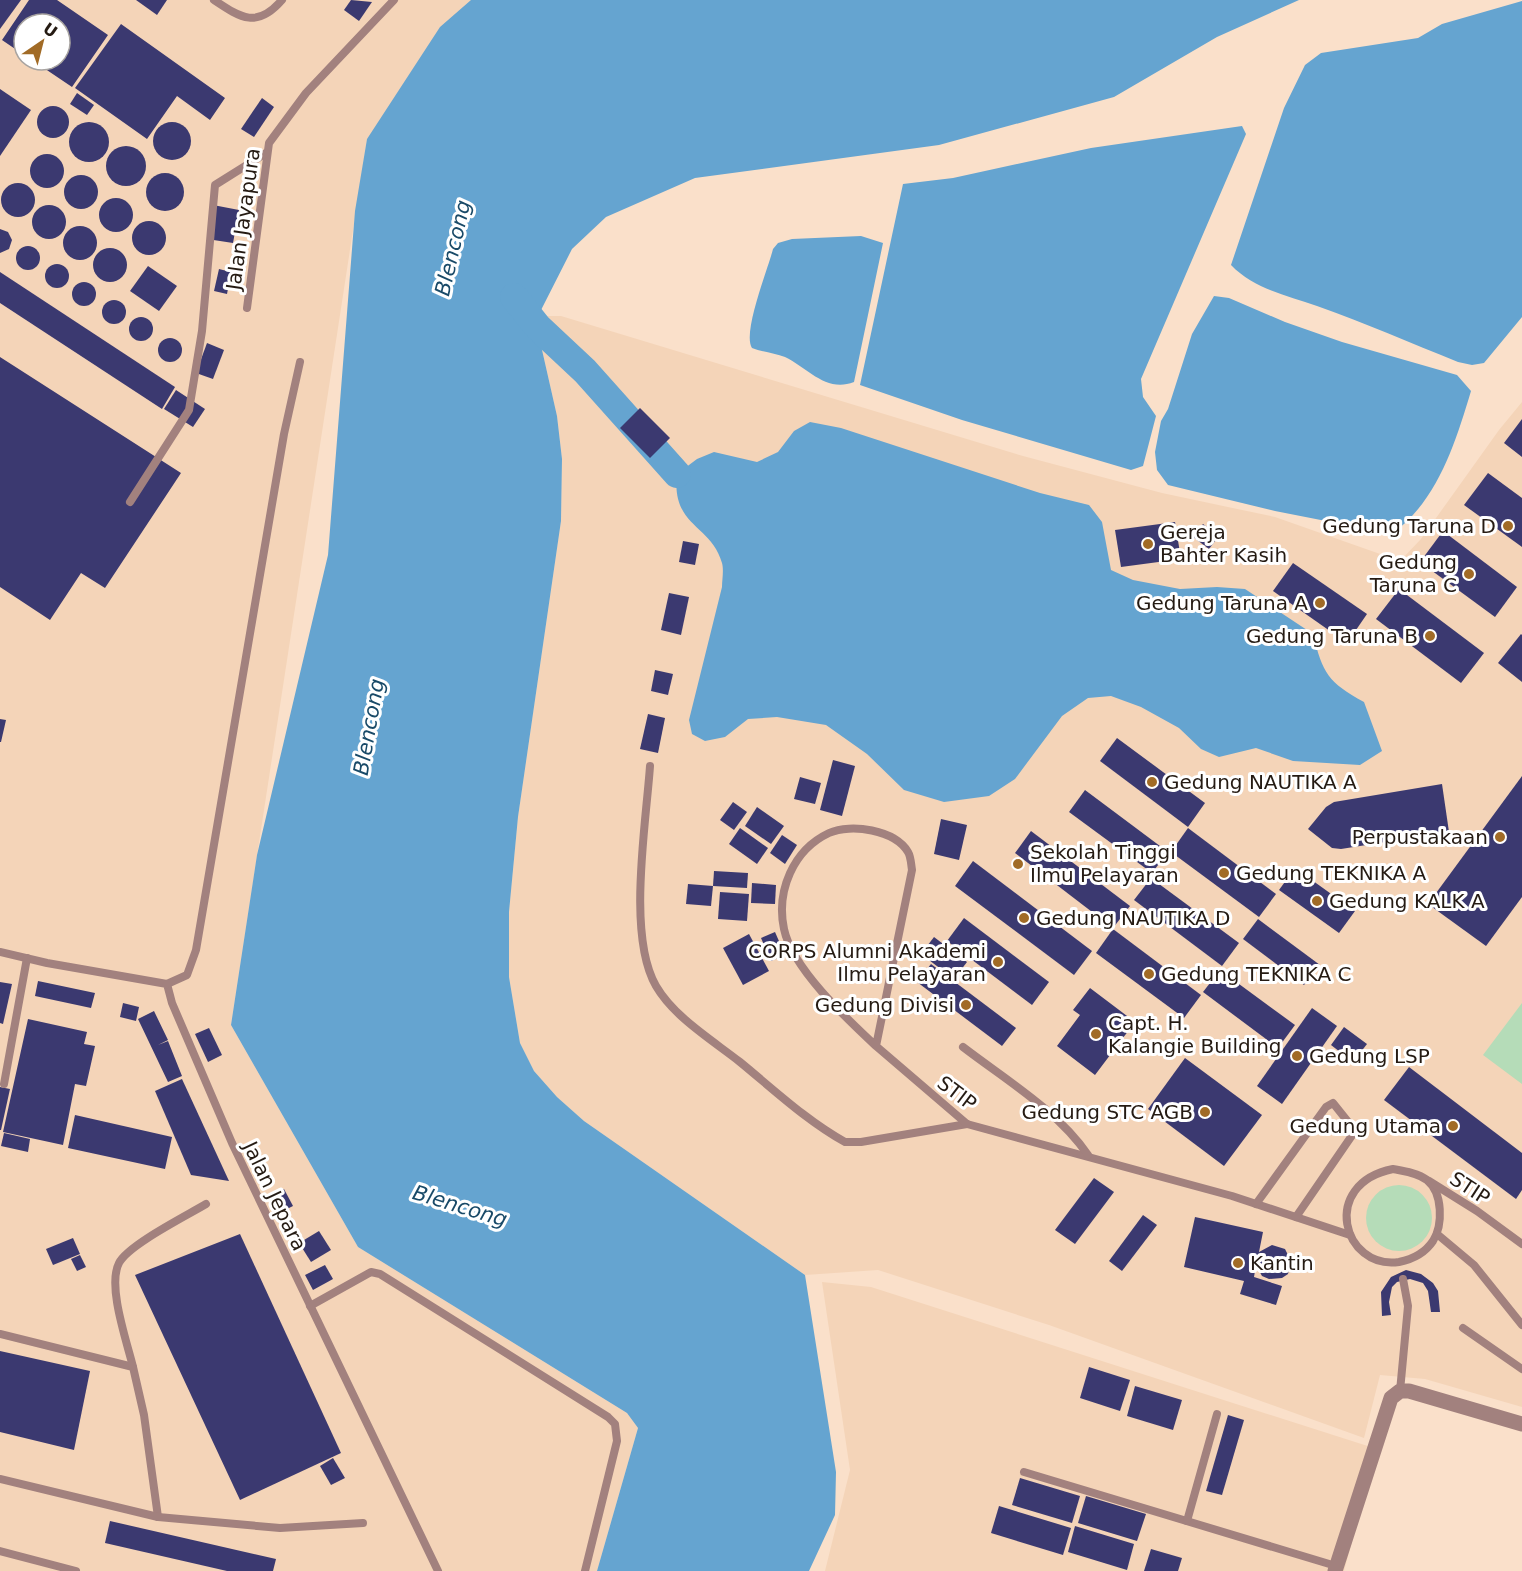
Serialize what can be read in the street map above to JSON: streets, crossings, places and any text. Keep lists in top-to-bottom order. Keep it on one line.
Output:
{"streets":{"lane":["Jalan Jayapura","STIP","Jalan Jepara"]},"water":["Blencong"],"places":["Gedung Taruna D","Gereja Bahter Kasih","Gedung Taruna C","Gedung Taruna A","Gedung Taruna B","Gedung NAUTIKA A","Perpustakaan","Sekolah Tinggi Ilmu Pelayaran","Gedung TEKNIKA A","Gedung KALK A","Gedung NAUTIKA D","CORPS Alumni Akademi Ilmu Pelayaran","Gedung TEKNIKA C","Gedung Divisi","Capt. H. Kalangie Building","Gedung LSP","Gedung STC AGB","Gedung Utama","Kantin"],"north":"top right"}
